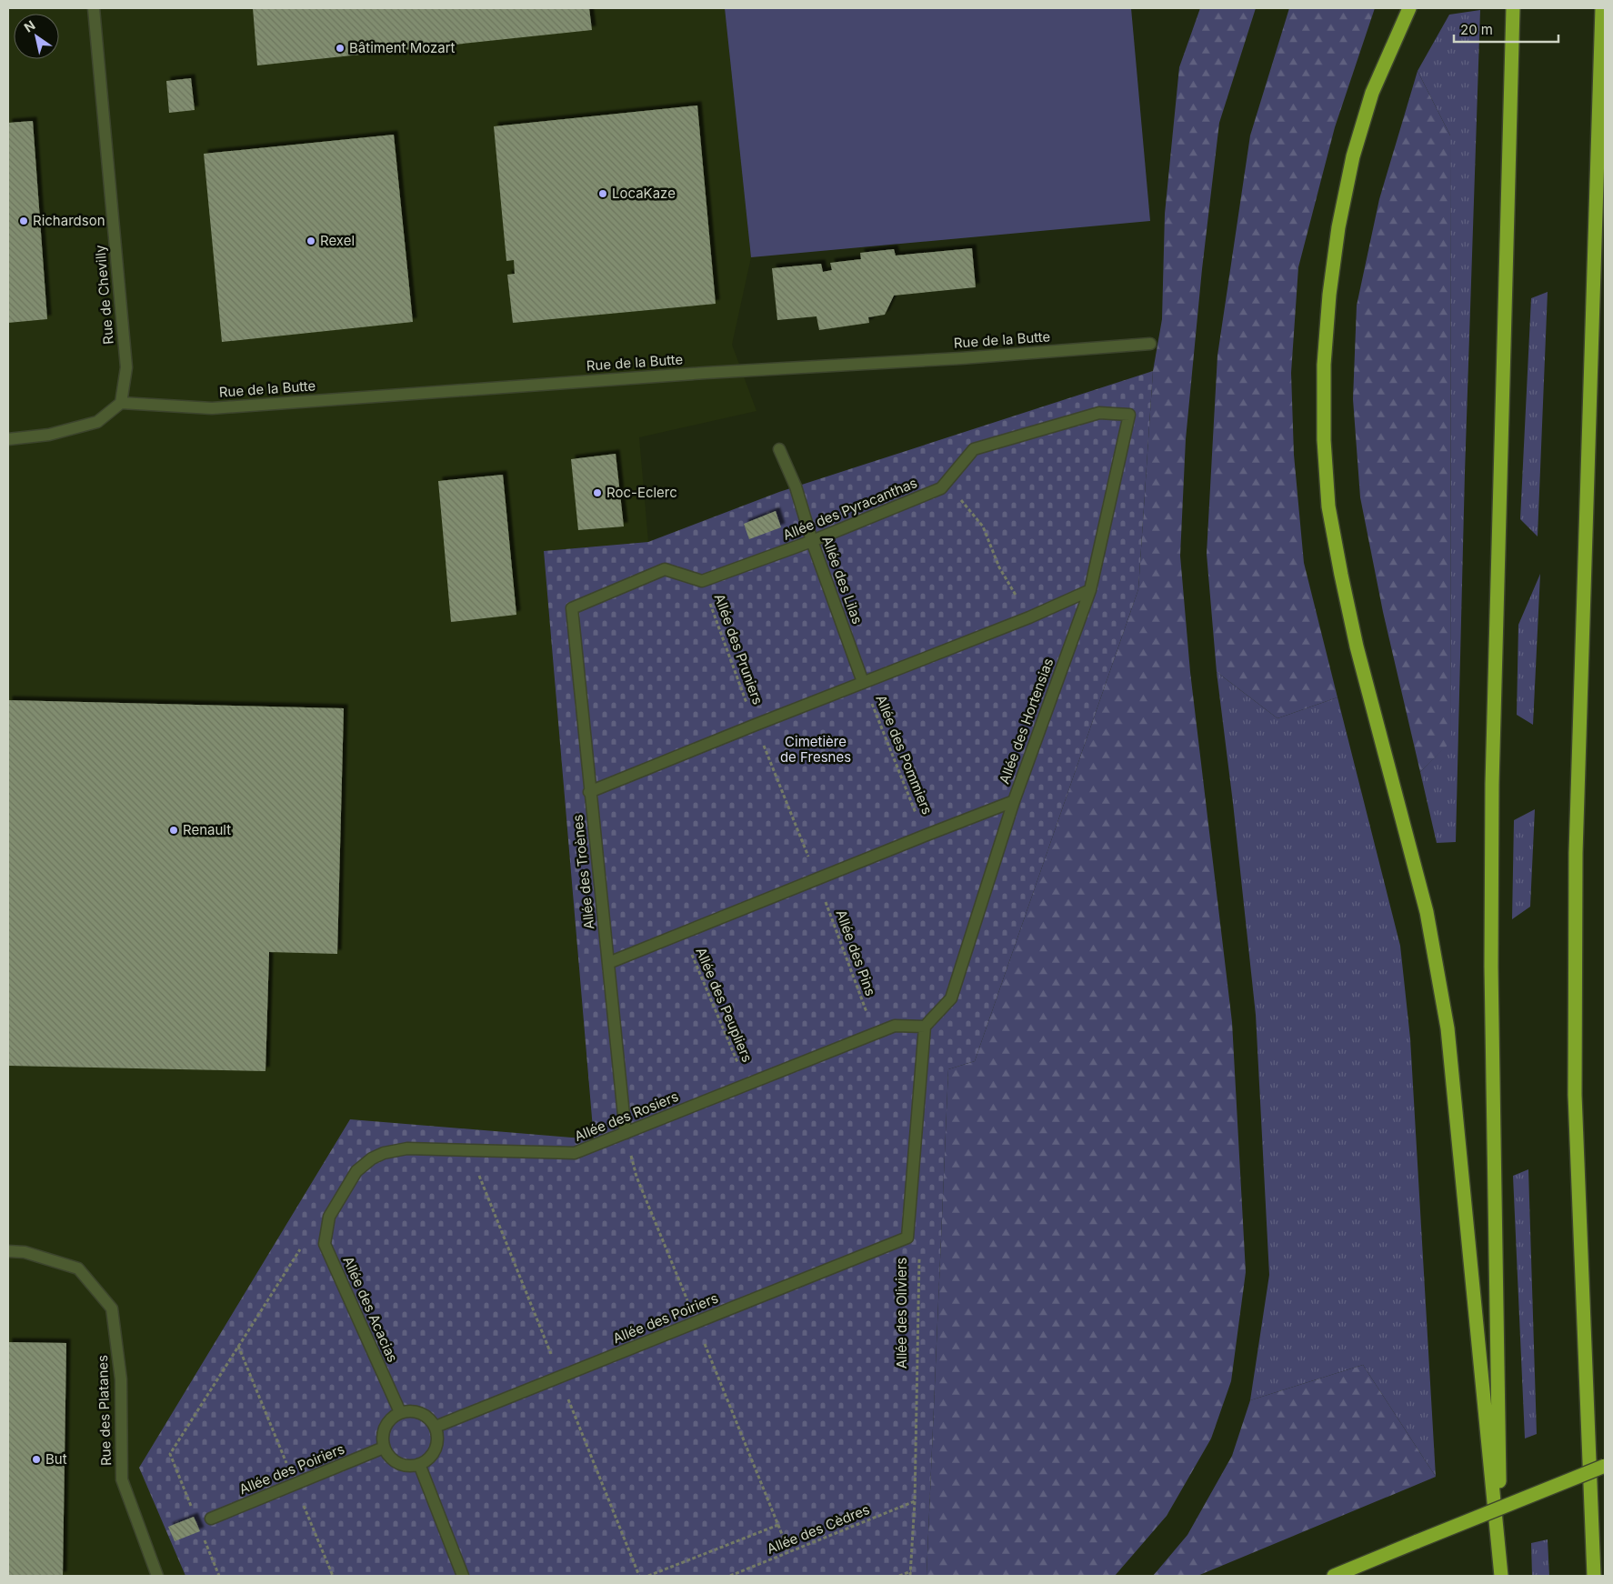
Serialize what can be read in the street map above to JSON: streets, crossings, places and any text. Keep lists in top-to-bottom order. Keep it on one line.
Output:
{"streets":{"street":["Rue de Chevilly","Rue de la Butte","Allée des Pyracanthas","Allée des Lilas","Allée des Hortensias","Allée des Troènes","Allée des Rosiers","Allée des Acacias","Allée des Oliviers","Allée des Poiriers","Rue des Platanes"],"path":["Allée des Pruniers","Allée des Pommiers","Allée des Pins","Allée des Peupliers","Allée des Cèdres"]},"crossings":[["Rue de Chevilly","Rue de la Butte"],["Allée des Pyracanthas","Allée des Lilas"],["Allée des Pyracanthas","Allée des Pruniers"],["Allée des Pyracanthas","Allée des Hortensias"],["Allée des Pyracanthas","Allée des Troènes"],["Allée des Lilas","Allée des Pommiers"],["Allée des Pruniers","Allée des Troènes"],["Allée des Pruniers","Allée des Pins"],["Allée des Hortensias","Allée des Rosiers"],["Allée des Hortensias","Allée des Oliviers"],["Allée des Troènes","Allée des Rosiers"],["Allée des Pins","Allée des Rosiers"],["Allée des Peupliers","Allée des Rosiers"],["Allée des Rosiers","Allée des Acacias"],["Allée des Rosiers","Allée des Oliviers"],["Allée des Acacias","Allée des Poiriers"],["Allée des Oliviers","Allée des Poiriers"],["Allée des Oliviers","Allée des Cèdres"]],"parks":["Cimetière de Fresnes"],"places":["Bâtiment Mozart","LocaKaze","Richardson","Rexel","Roc-Eclerc","Renault","But"],"scale_bar":"20 m","north":"top left"}
